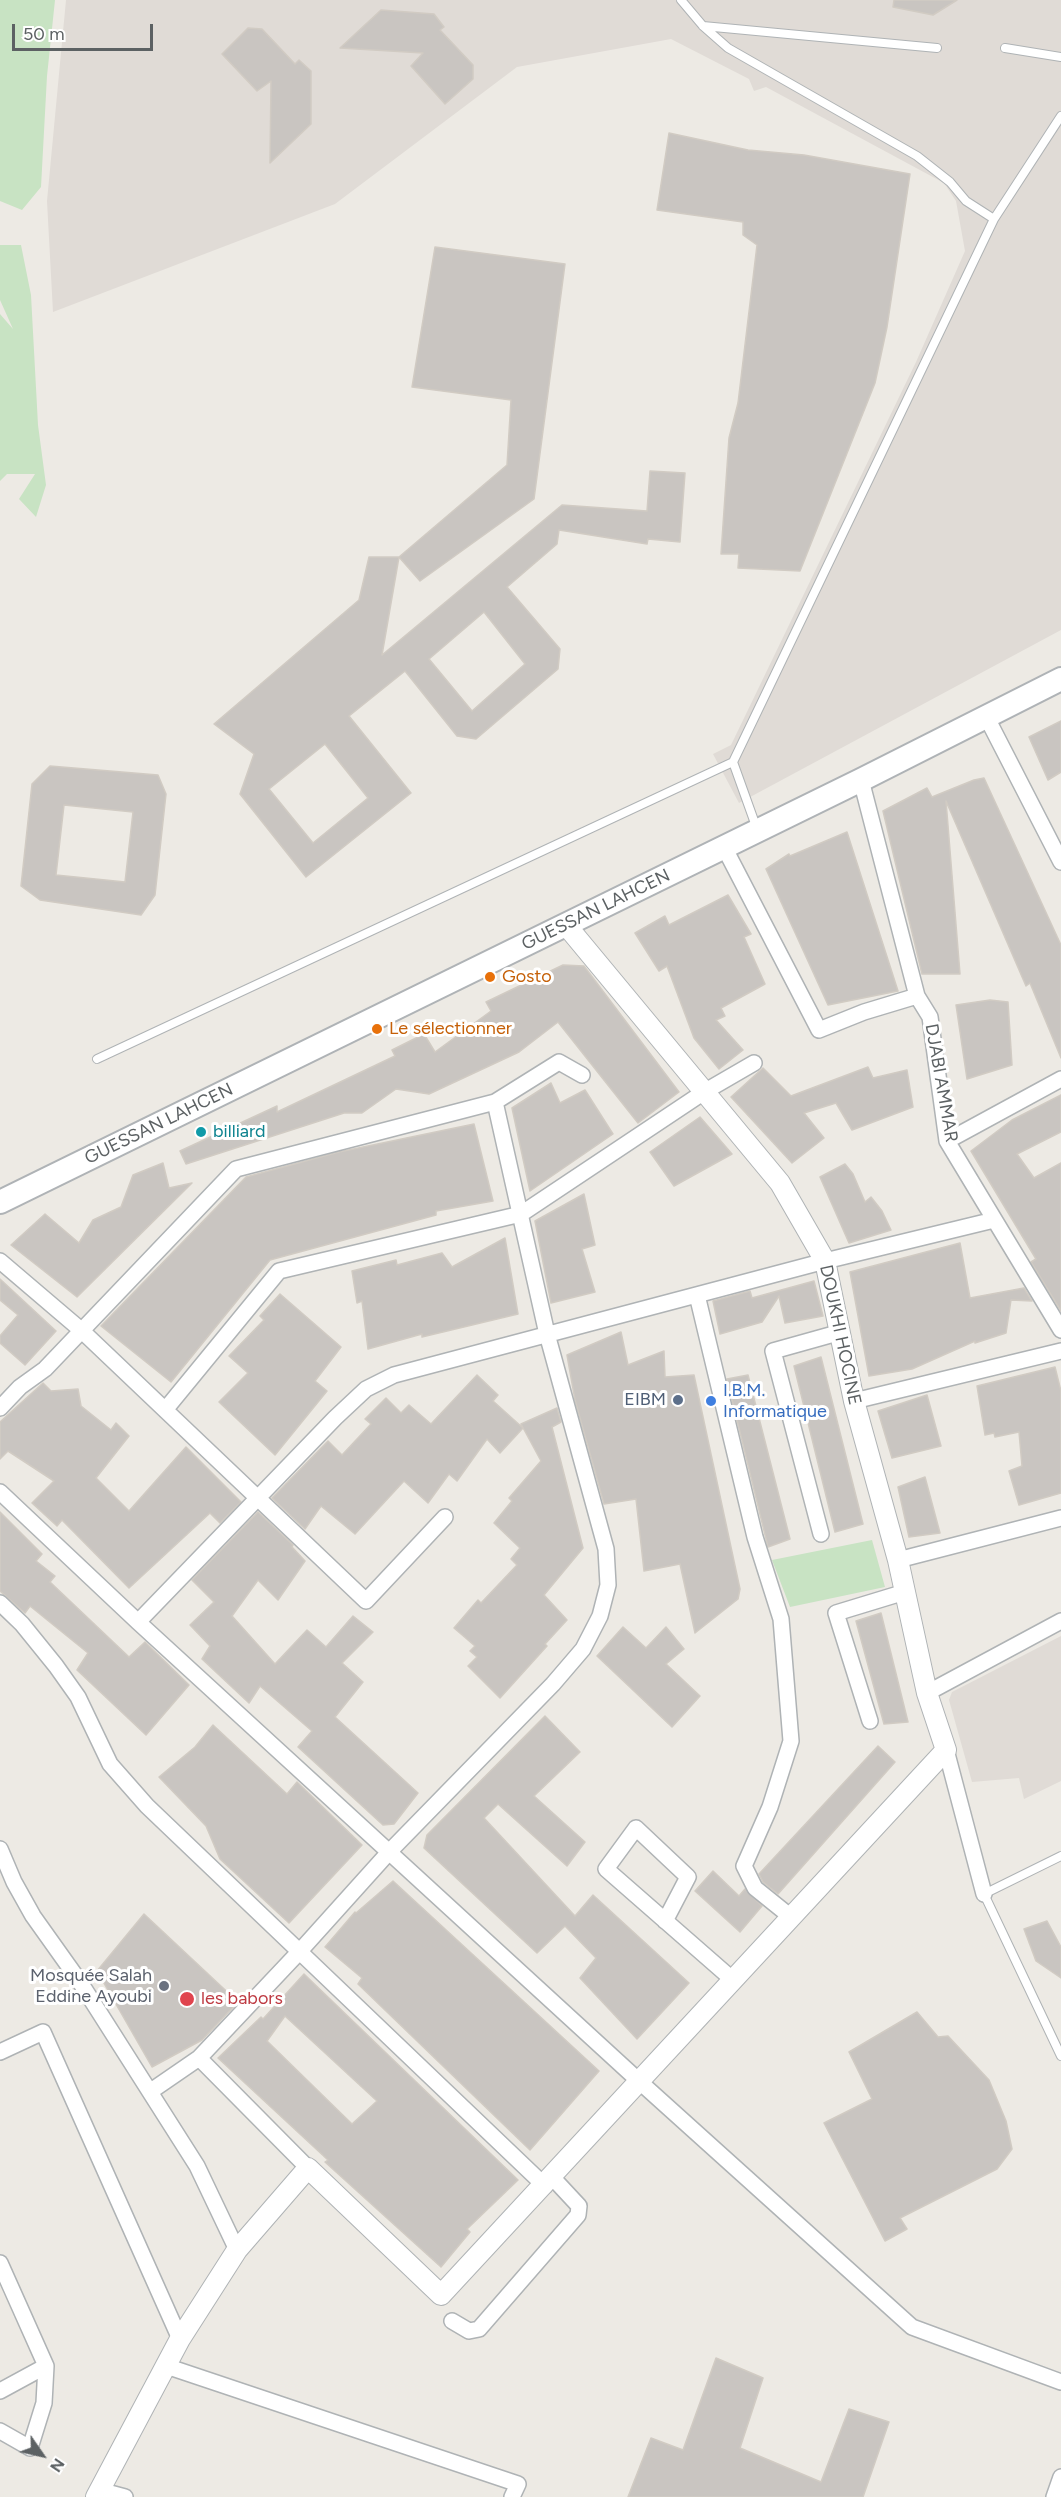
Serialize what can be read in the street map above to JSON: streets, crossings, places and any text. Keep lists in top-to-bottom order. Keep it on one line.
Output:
{"streets":{"main road":["GUESSAN LAHCEN"],"street":["DJABI AMMAR","DOUKHI HOCINE"]},"crossings":[["GUESSAN LAHCEN","DJABI AMMAR"],["GUESSAN LAHCEN","DOUKHI HOCINE"]],"places":["Gosto","Le sélectionner","billiard","EIBM","I.B.M. Informatique","Mosquée Salah Eddine Ayoubi","les babors"],"scale_bar":"50 m","north":"bottom right"}
